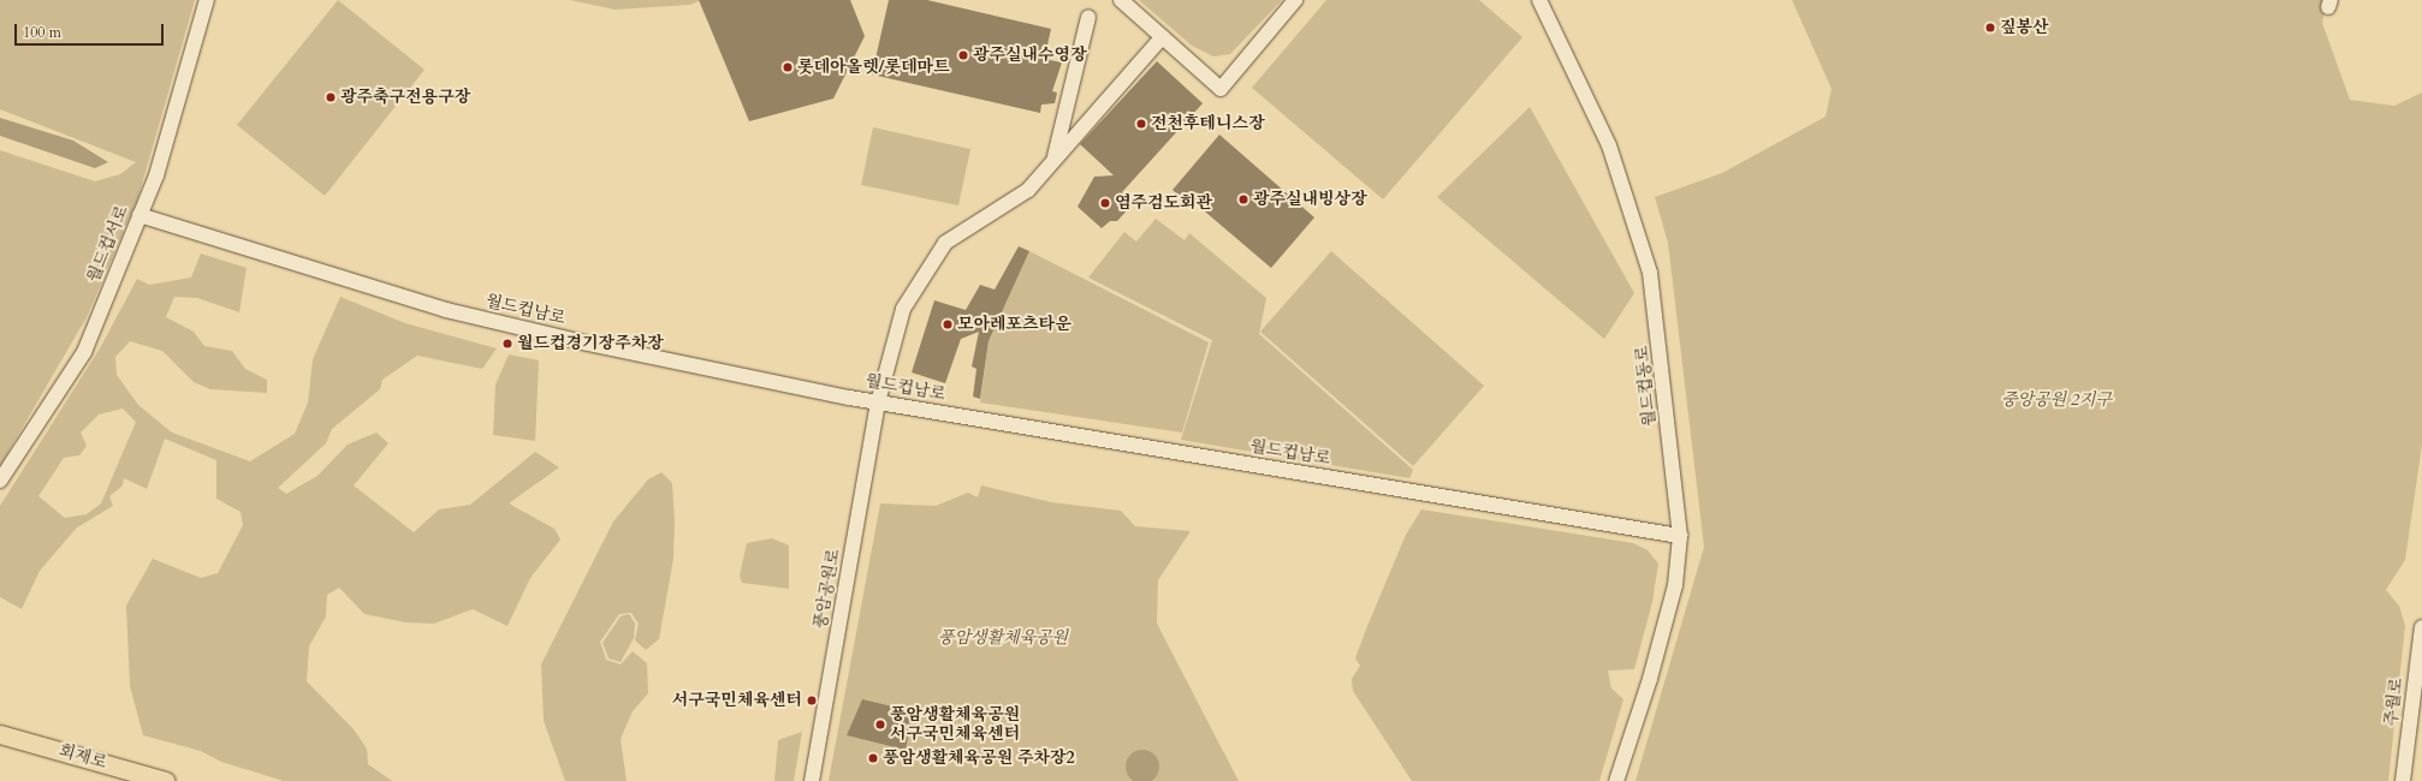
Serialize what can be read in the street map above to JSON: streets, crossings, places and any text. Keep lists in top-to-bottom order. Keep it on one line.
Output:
{"streets":{"main road":["회재로"],"street":["월드컵서로","월드컵남로","월드컵동로","풍암공원로","주월로"]},"crossings":[["월드컵서로","월드컵남로"],["월드컵남로","월드컵동로"],["월드컵남로","풍암공원로"]],"parks":["중앙공원 2지구","풍암생활체육공원"],"places":["짚봉산","광주실내수영장","롯데아올렛/롯데마트","광주축구전용구장","전천후테니스장","광주실내빙상장","염주검도회관","모아레포츠타운","월드컵경기장주차장","서구국민체육센터","풍암생활체육공원 서구국민체육센터","풍암생활체육공원 주차장2"],"scale_bar":"100 m"}
